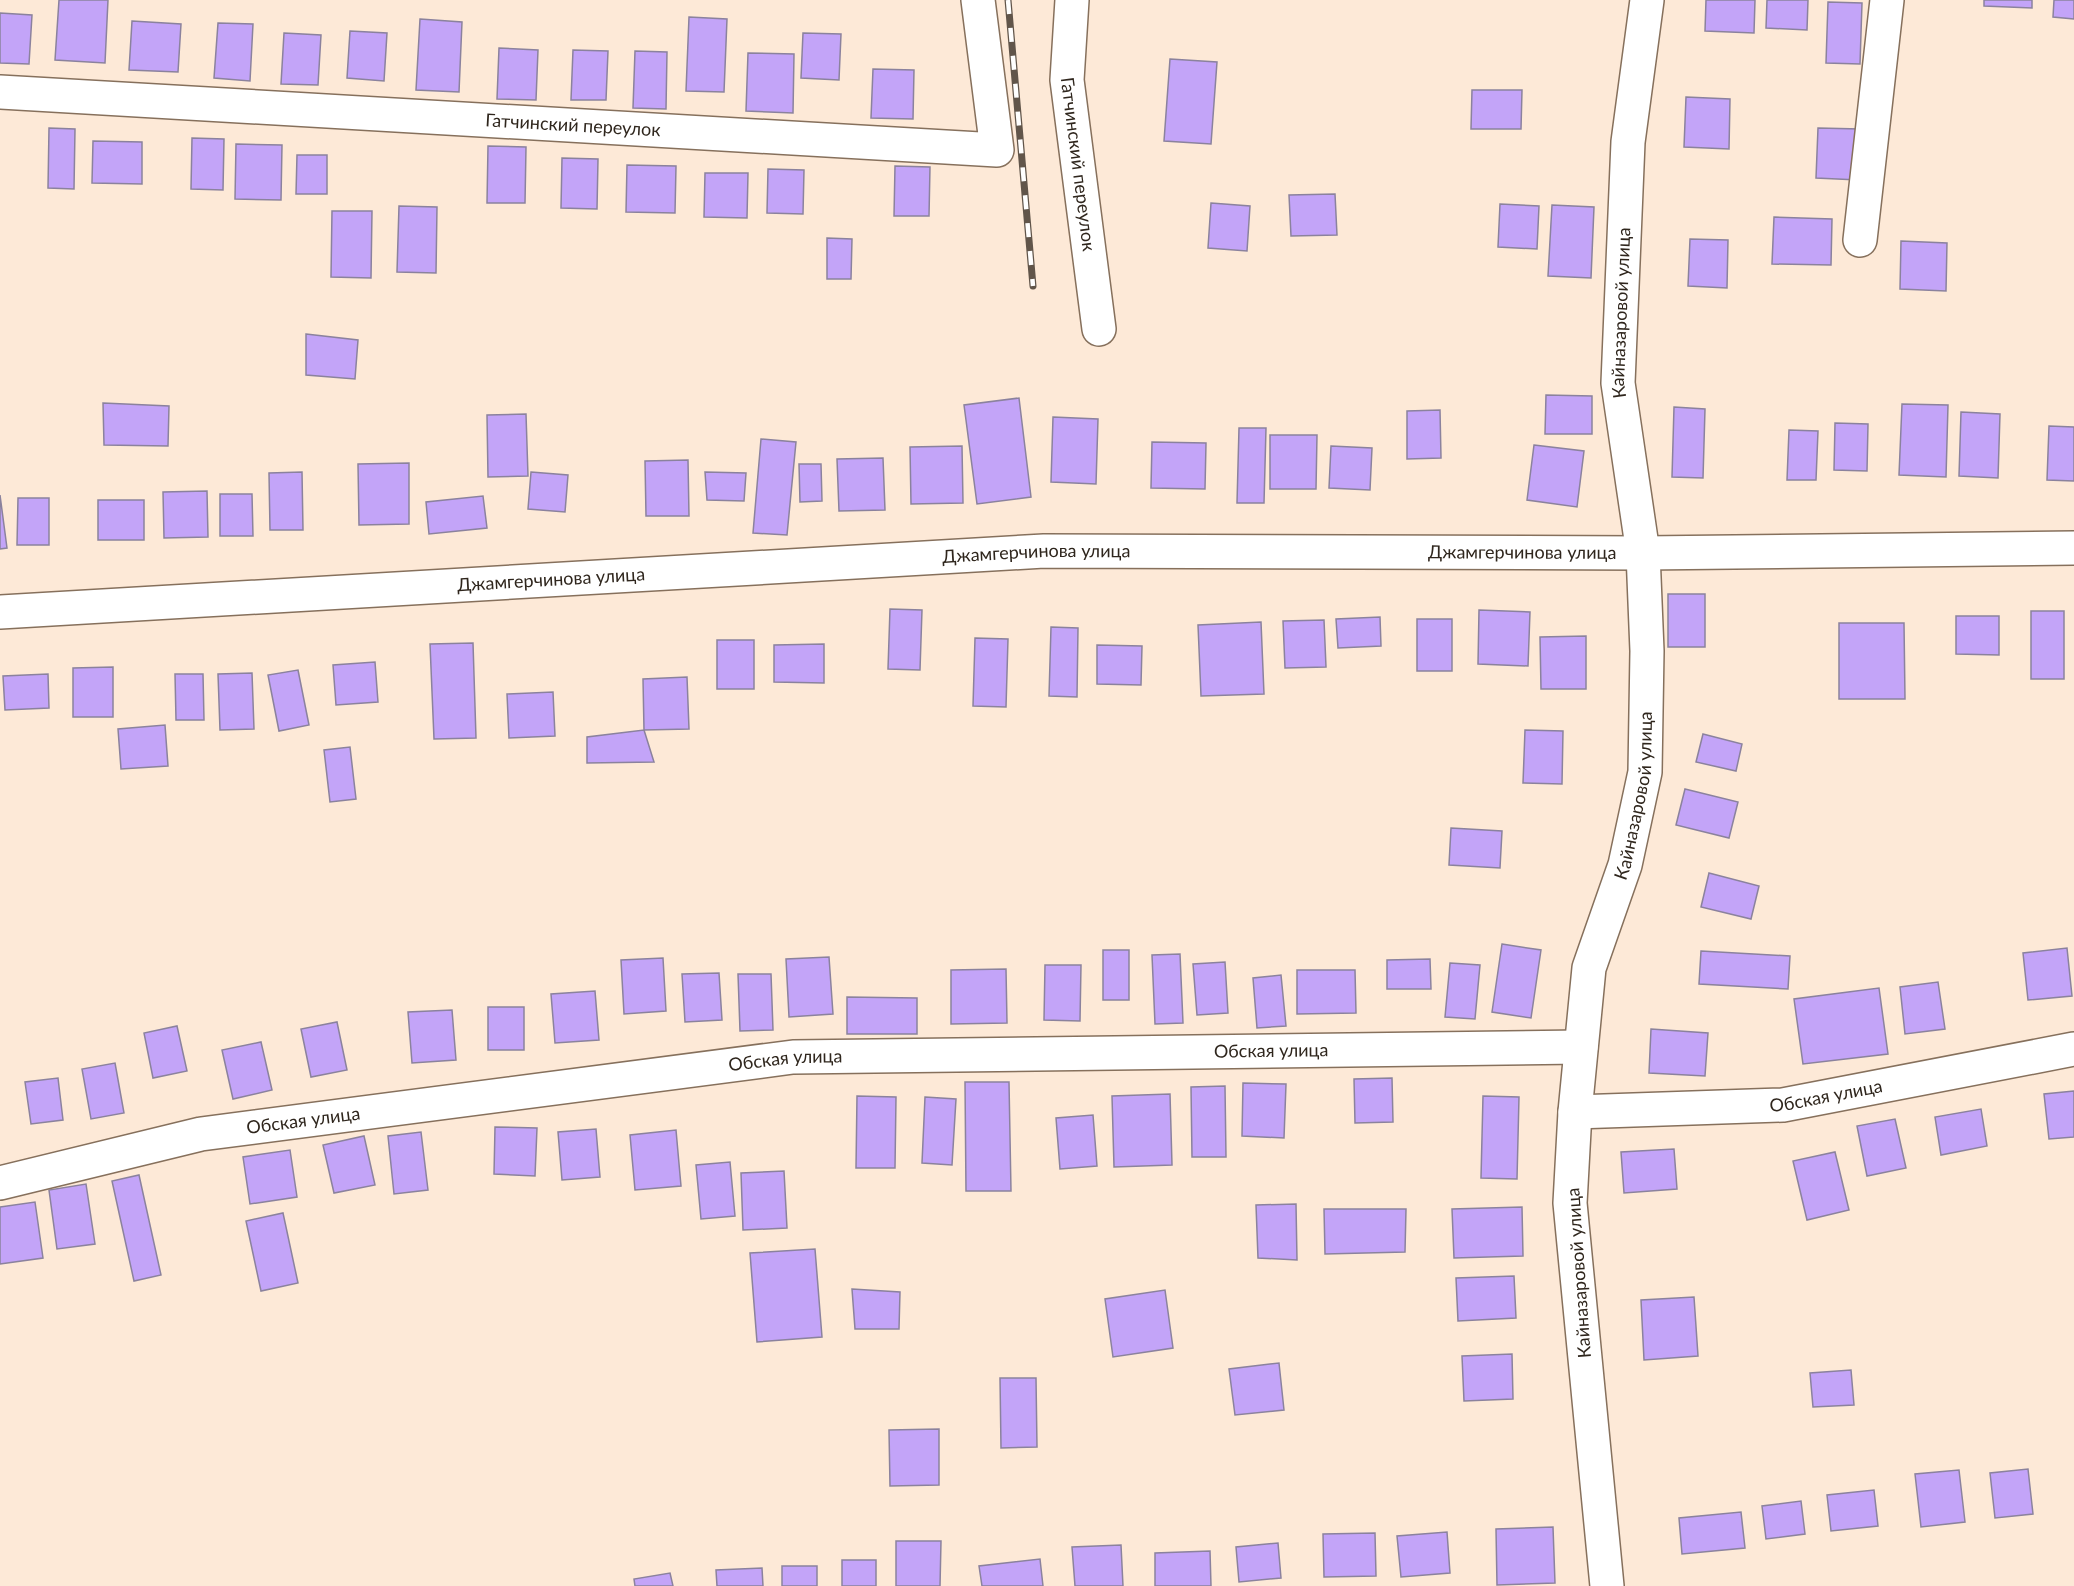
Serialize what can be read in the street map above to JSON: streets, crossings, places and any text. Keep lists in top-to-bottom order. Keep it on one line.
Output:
{"streets":{"street":["Гатчинский переулок","Кайназаровой улица","Джамгерчинова улица","Обская улица"]},"crossings":[["Кайназаровой улица","Джамгерчинова улица"],["Кайназаровой улица","Обская улица"]]}
